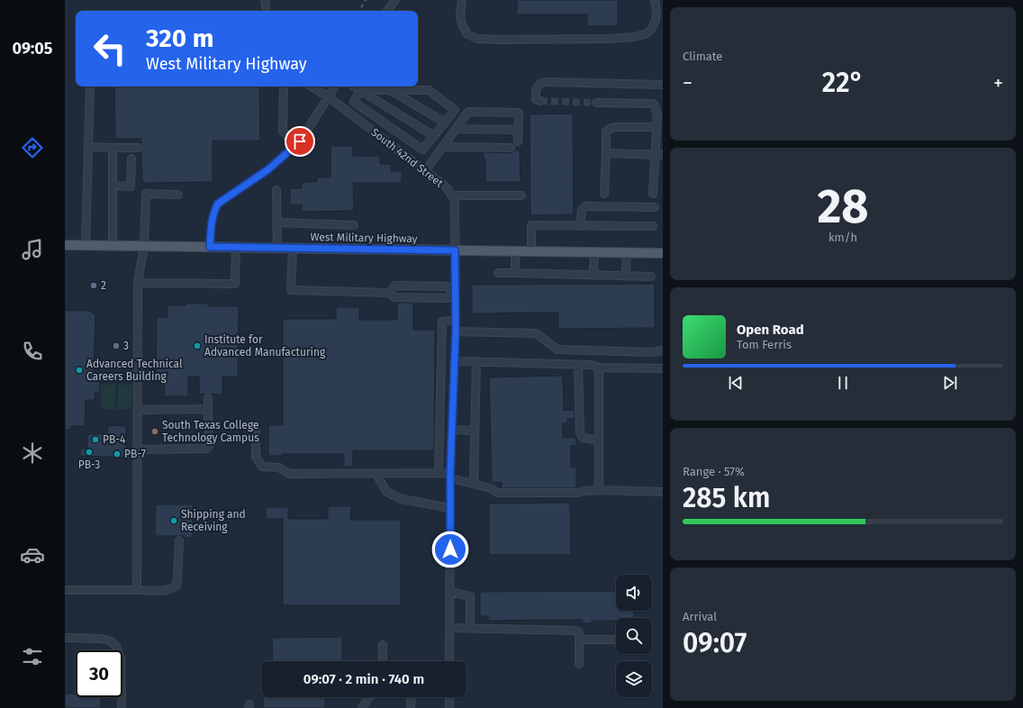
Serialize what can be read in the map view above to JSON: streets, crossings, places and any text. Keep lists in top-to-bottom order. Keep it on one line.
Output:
{"streets":{"main road":["West Military Highway"],"street":["South 42nd Street"]},"crossings":[["South 42nd Street","West Military Highway"]],"places":["2","3","Institute for Advanced Manufacturing","Advanced Technical Careers Building","South Texas College Technology Campus","PB-4","PB-3","PB-7","Shipping and Receiving"],"page":{"tabs":"09:05","tile":["Climate",["28","km/h"],["Range · 57%","285 km"],["Arrival","09:07"]],"turn":["320 m","West Military Highway"],"heat":["−","22°","+"],"song":["Open Road","Tom Ferris"],"limit":"30","trip":"09:07 · 2 min · 740 m"}}
